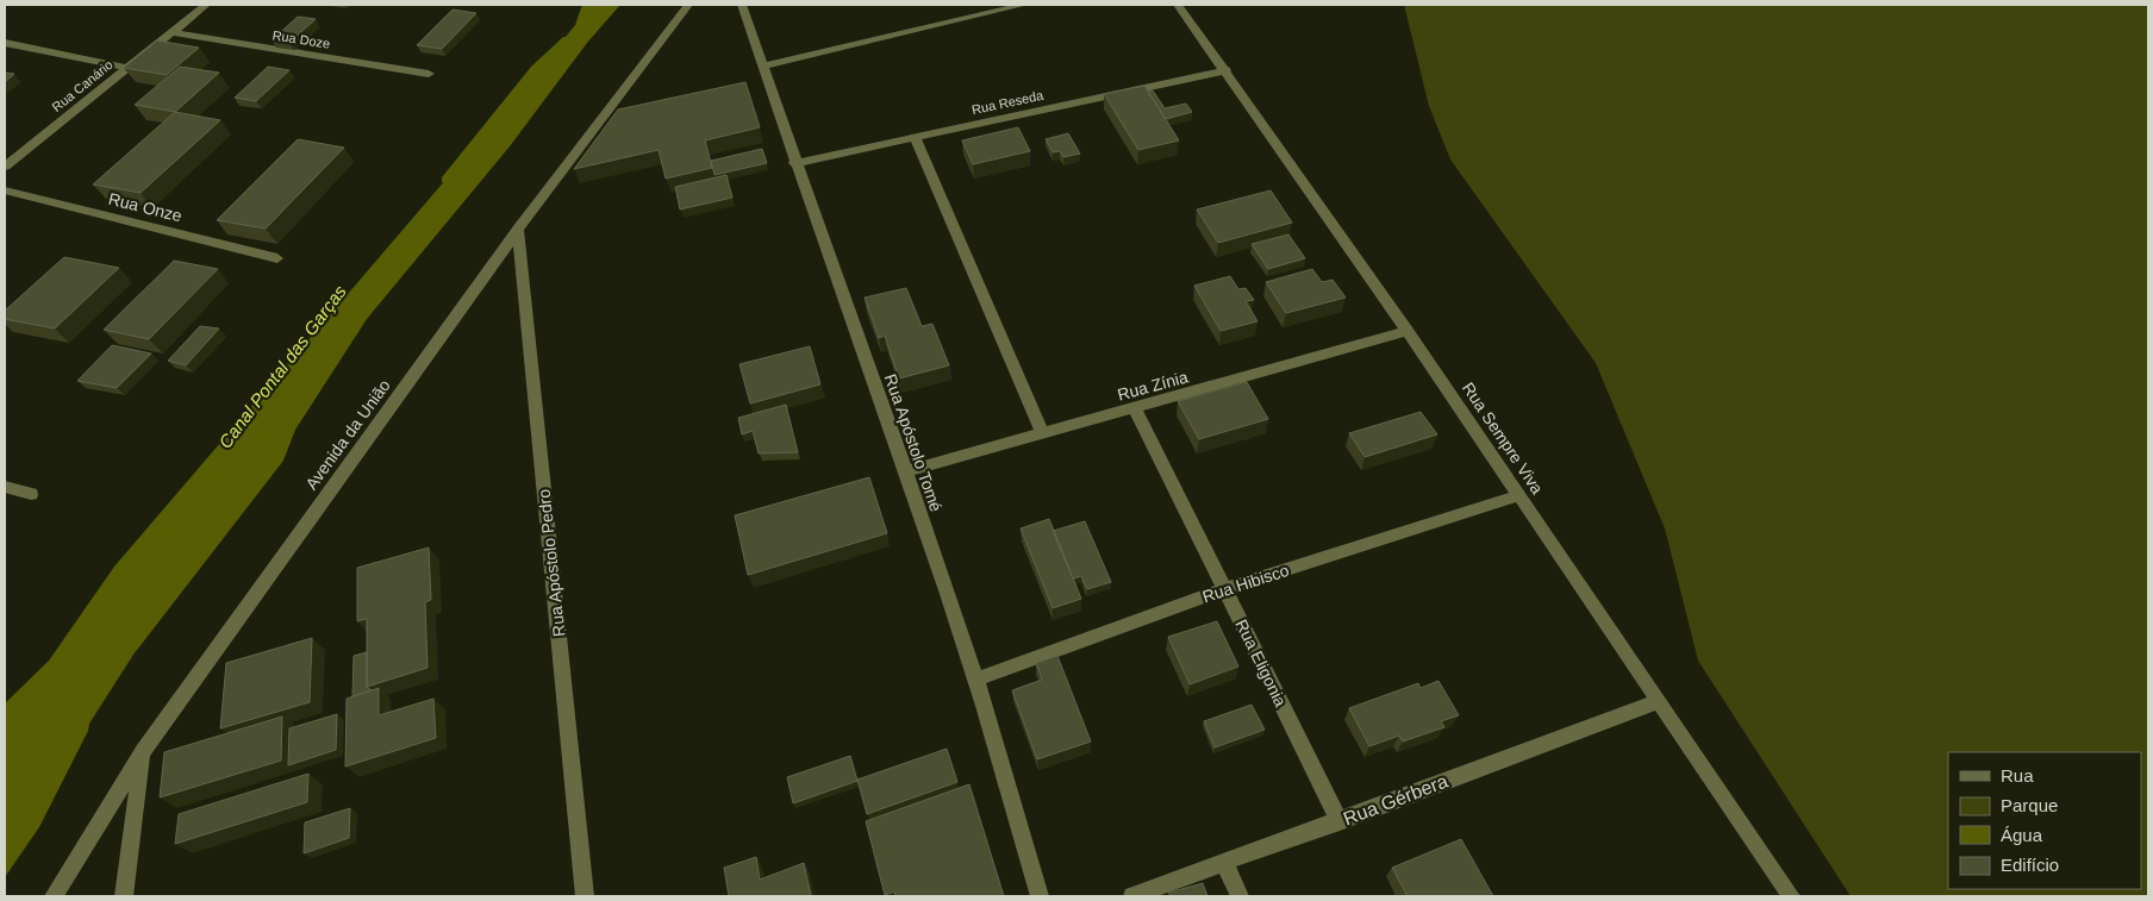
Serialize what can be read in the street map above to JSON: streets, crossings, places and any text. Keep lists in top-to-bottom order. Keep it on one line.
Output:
{"streets":{"street":["Rua Doze","Rua Canário","Rua Reseda","Rua Onze","Rua Zínia","Avenida da União","Rua Sempre Viva","Rua Apóstolo Tomé","Rua Apóstolo Pedro","Rua Hibisco","Rua Eligonia","Rua Gérbera"]},"crossings":[["Rua Doze","Rua Canário"],["Rua Reseda","Rua Sempre Viva"],["Rua Reseda","Rua Apóstolo Tomé"],["Rua Zínia","Rua Sempre Viva"],["Rua Zínia","Rua Apóstolo Tomé"],["Rua Zínia","Rua Eligonia"],["Avenida da União","Rua Apóstolo Pedro"],["Rua Sempre Viva","Rua Hibisco"],["Rua Sempre Viva","Rua Gérbera"],["Rua Apóstolo Tomé","Rua Hibisco"],["Rua Hibisco","Rua Eligonia"],["Rua Eligonia","Rua Gérbera"]],"water":["Canal Pontal das Garças"],"legend":["Rua","Parque","Água","Edifício"]}
